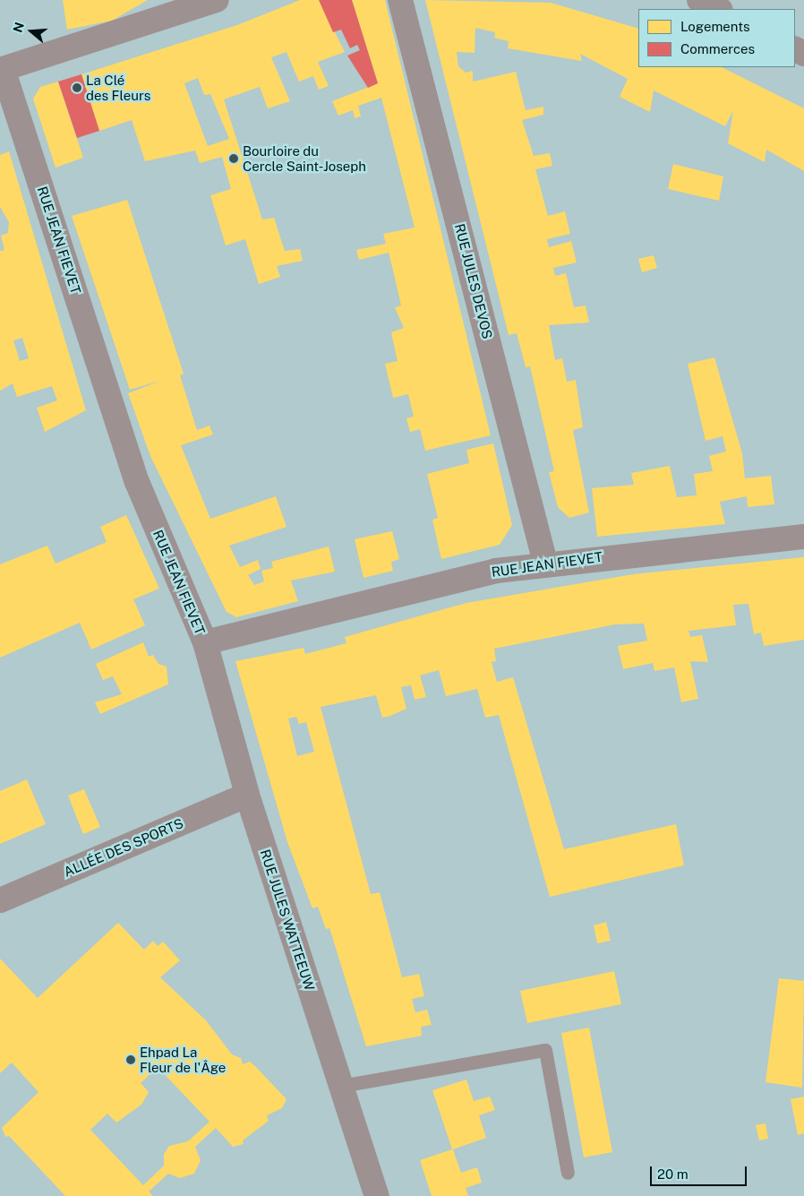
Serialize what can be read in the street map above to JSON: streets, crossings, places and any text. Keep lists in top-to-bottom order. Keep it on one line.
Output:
{"streets":{"street":["RUE JEAN FIEVET","RUE JULES DEVOS","ALLÉE DES SPORTS","RUE JULES WATTEEUW"]},"crossings":[["RUE JEAN FIEVET","RUE JULES DEVOS"],["RUE JEAN FIEVET","RUE JULES WATTEEUW"],["ALLÉE DES SPORTS","RUE JULES WATTEEUW"]],"places":["La Clé des Fleurs","Bourloire du Cercle Saint-Joseph","Ehpad La Fleur de l'Âge"],"legend":["Logements","Commerces"],"scale_bar":"20 m","north":"left"}
